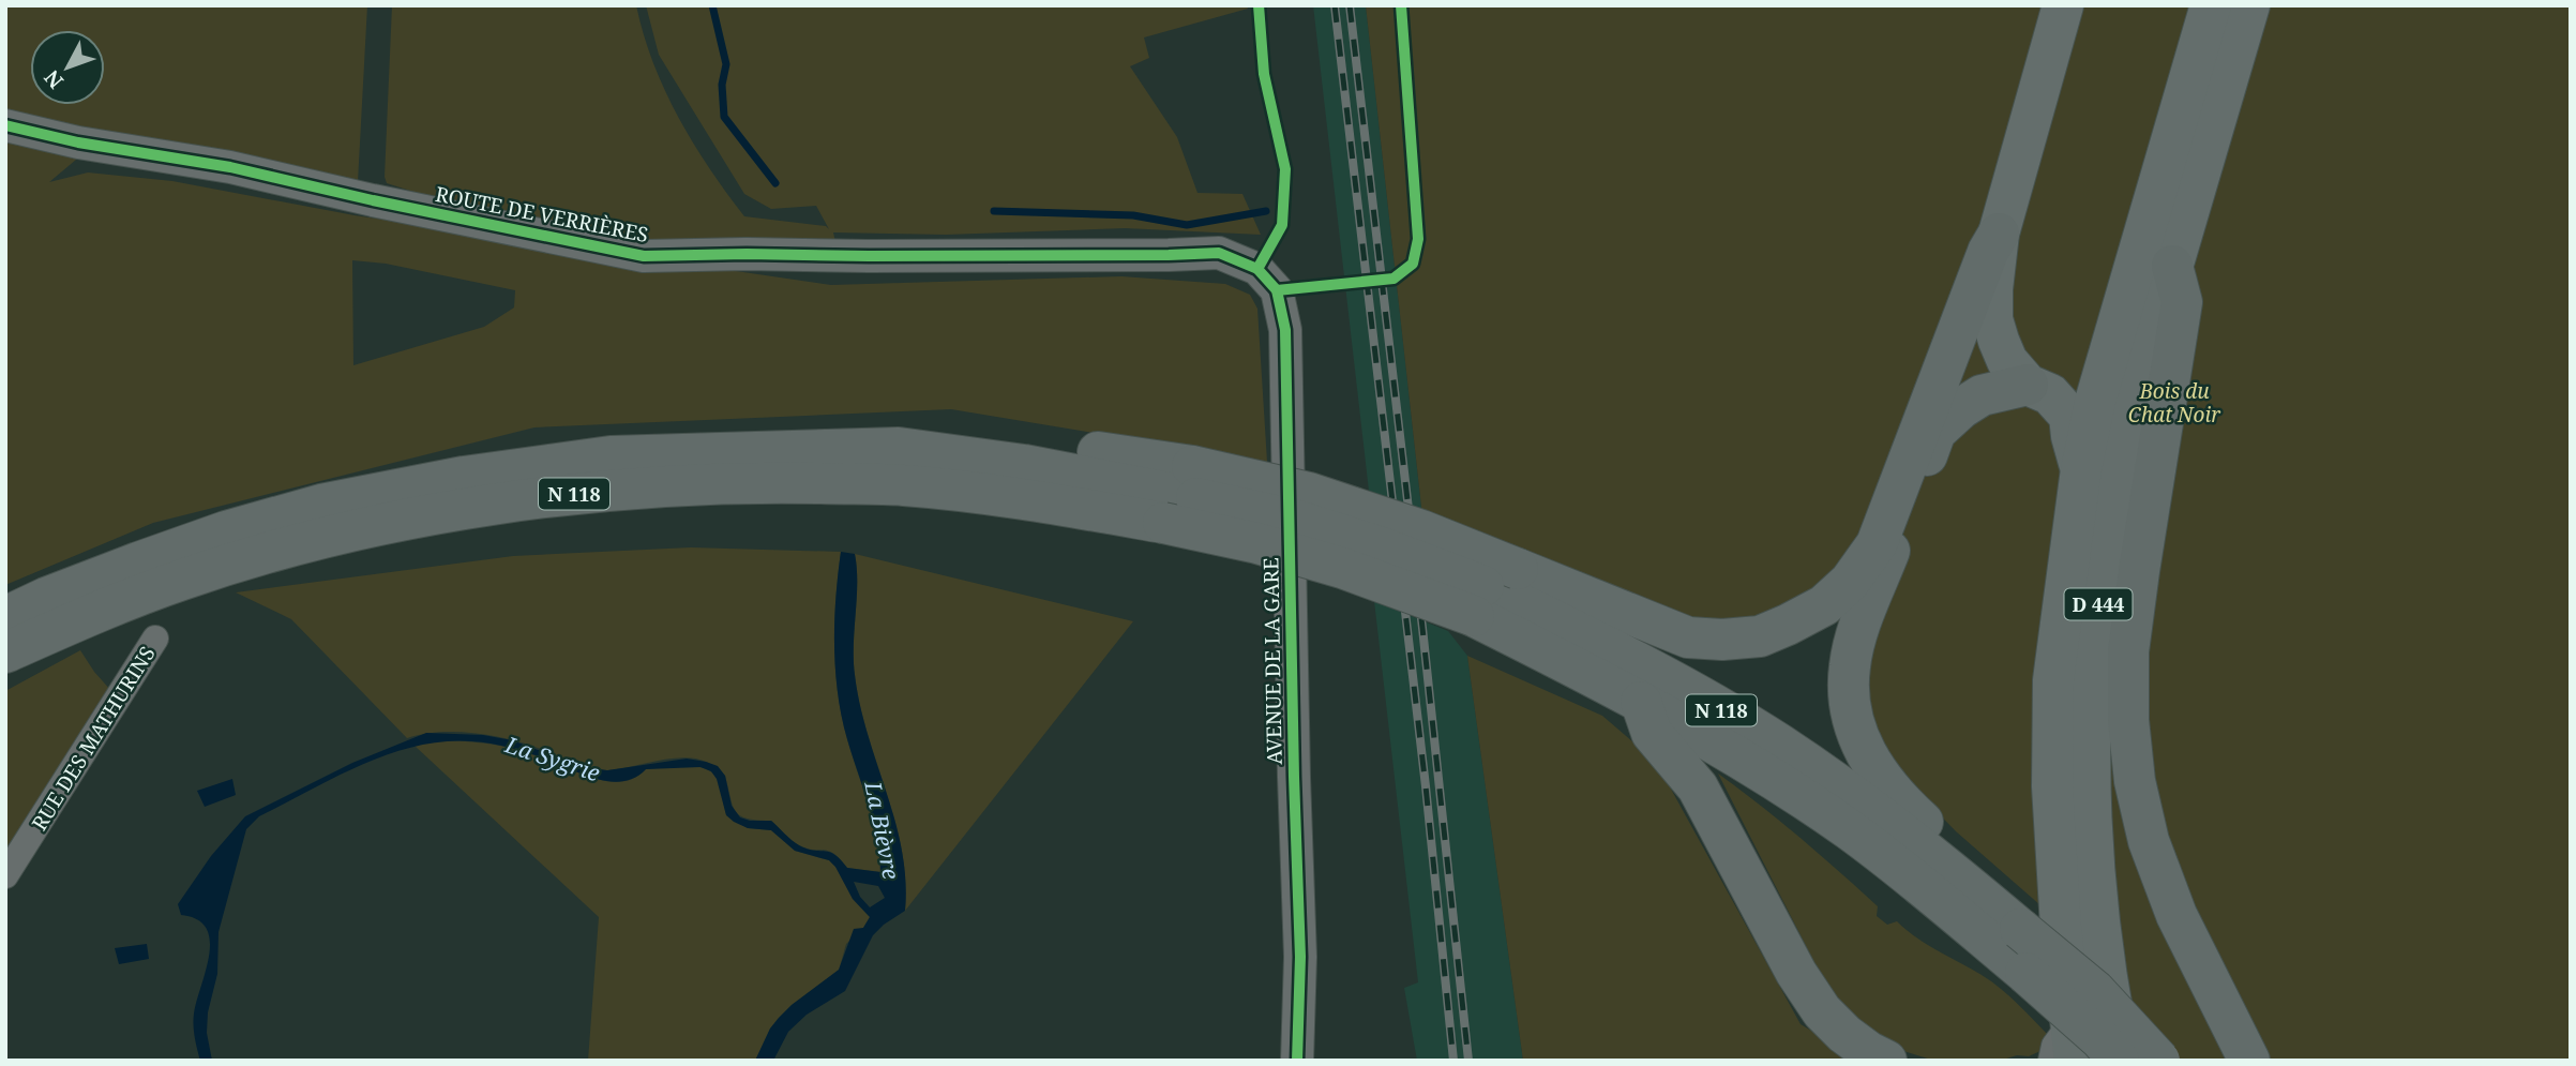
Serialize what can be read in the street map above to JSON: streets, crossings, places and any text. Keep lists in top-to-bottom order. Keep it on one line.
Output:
{"streets":{"highway":["N 118"],"main road":["D 444"],"street":["ROUTE DE VERRIÈRES","AVENUE DE LA GARE","RUE DES MATHURINS"]},"crossings":[["ROUTE DE VERRIÈRES","AVENUE DE LA GARE"],["N 118","D 444"]],"water":["La Sygrie","La Bièvre"],"parks":["Bois du Chat Noir"],"north":"bottom left"}
